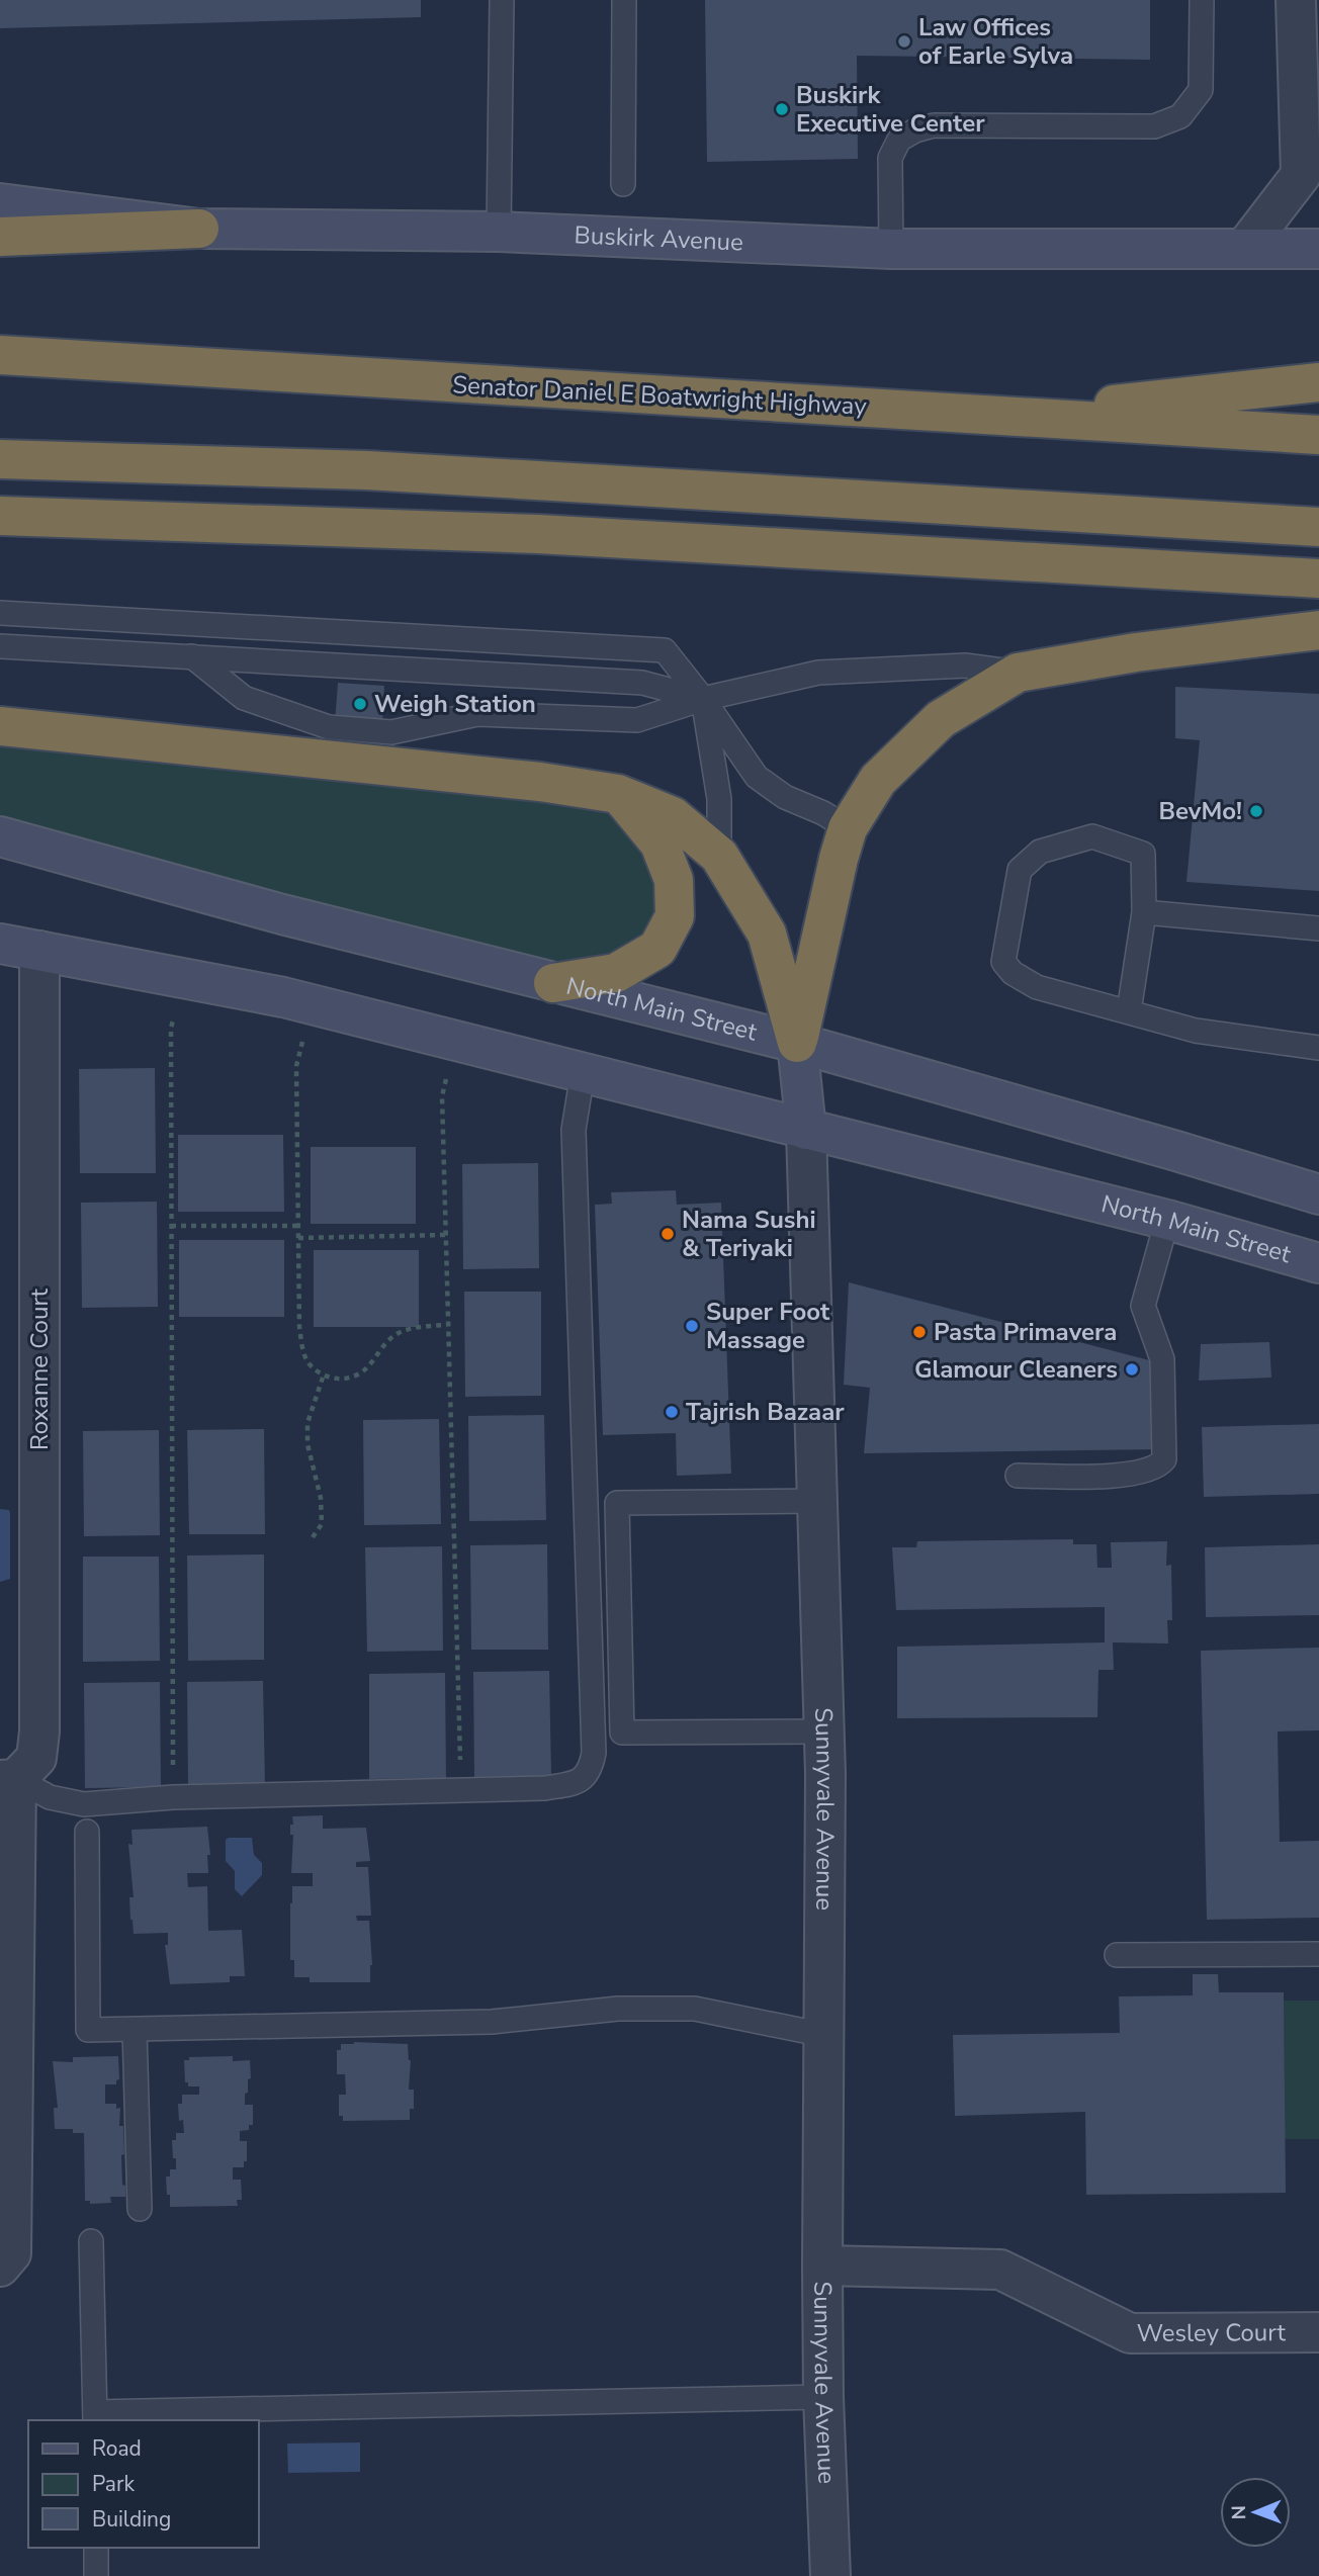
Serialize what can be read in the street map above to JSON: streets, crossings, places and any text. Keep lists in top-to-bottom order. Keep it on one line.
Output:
{"streets":{"highway":["Senator Daniel E Boatwright Highway"],"main road":["Buskirk Avenue","North Main Street","Sunnyvale Avenue"],"street":["Roxanne Court","Wesley Court"]},"crossings":[["North Main Street","Roxanne Court"],["North Main Street","Sunnyvale Avenue"],["Sunnyvale Avenue","Wesley Court"]],"places":["Law Offices of Earle Sylva","Buskirk Executive Center","Weigh Station","BevMo!","Nama Sushi & Teriyaki","Super Foot Massage","Pasta Primavera","Glamour Cleaners","Tajrish Bazaar"],"legend":["Road","Park","Building"],"north":"left"}
